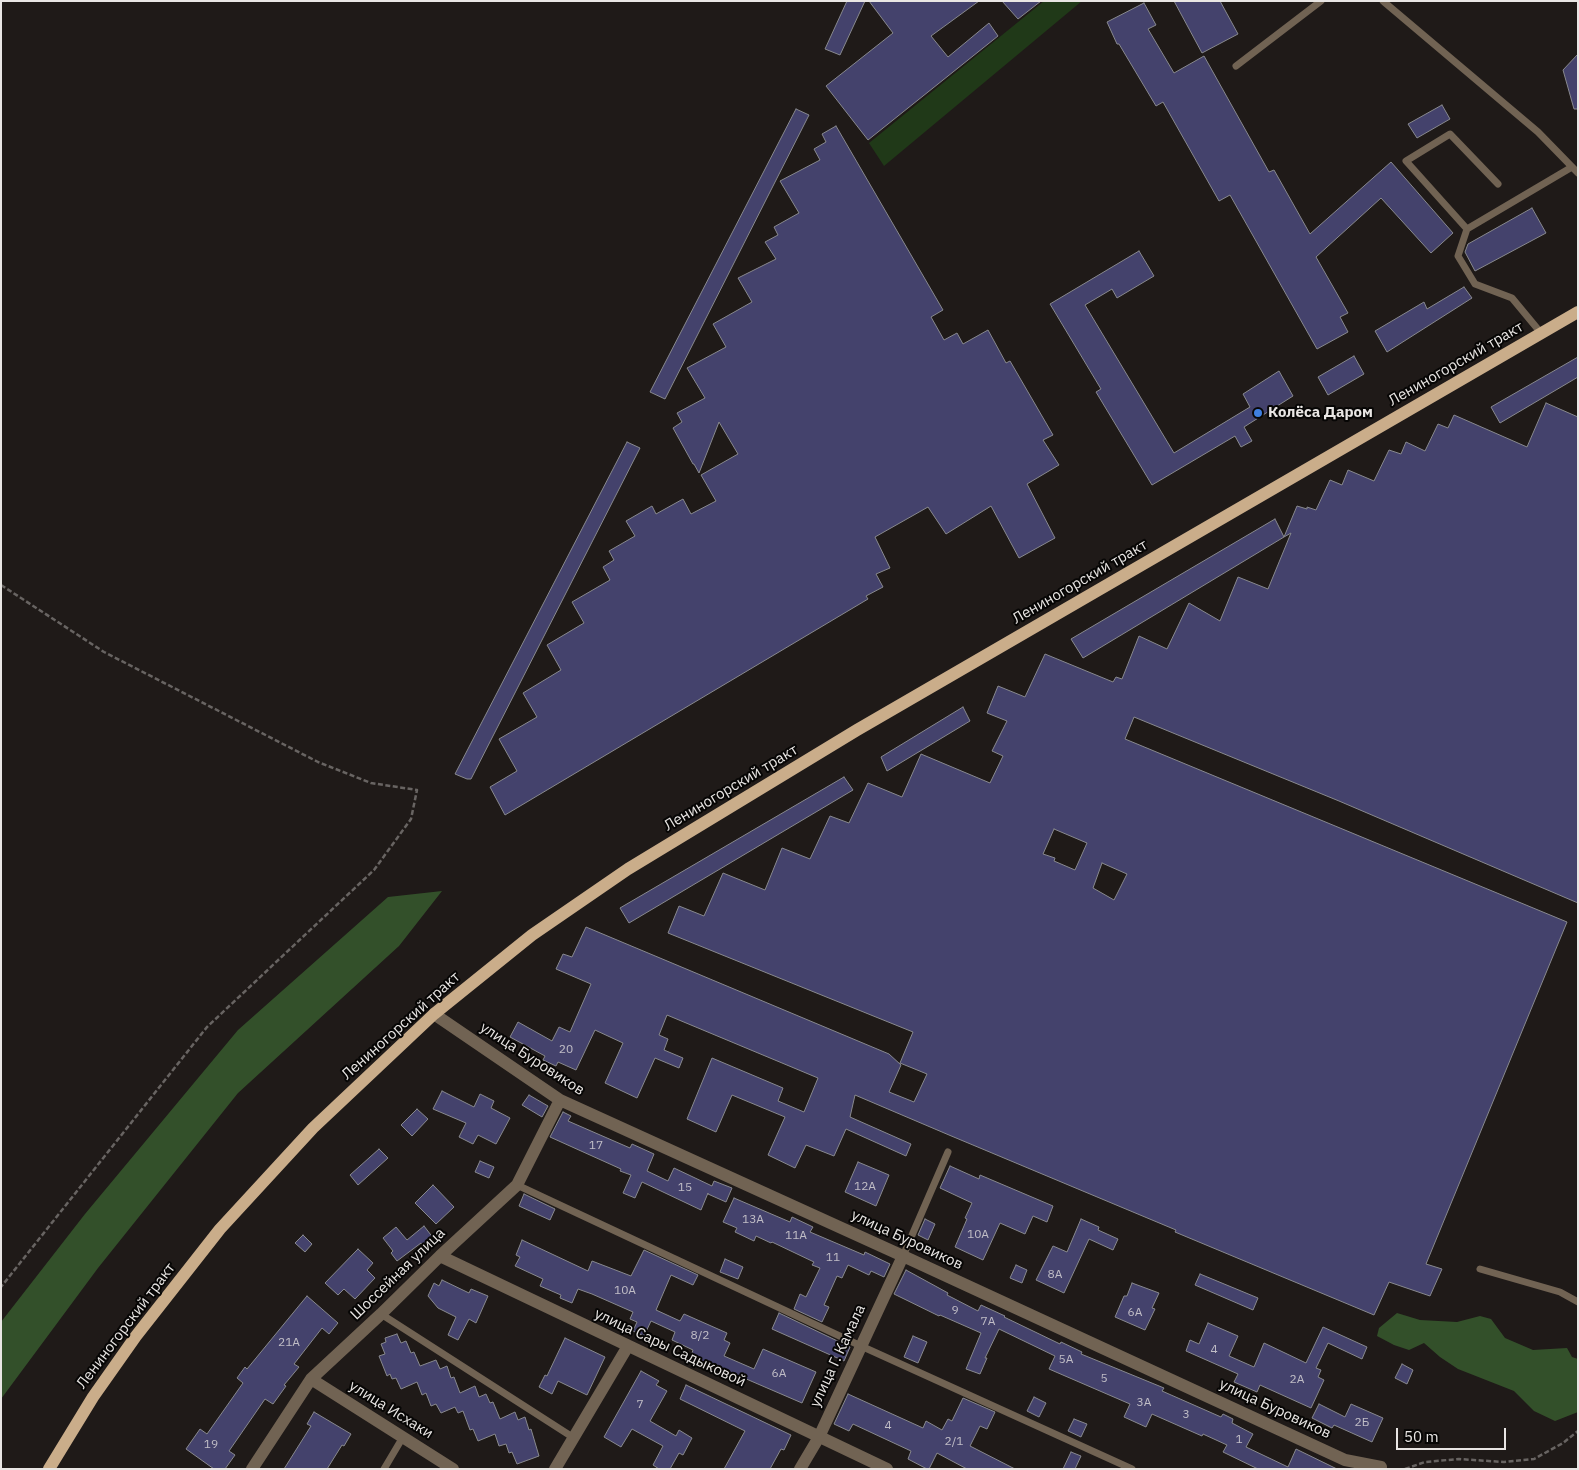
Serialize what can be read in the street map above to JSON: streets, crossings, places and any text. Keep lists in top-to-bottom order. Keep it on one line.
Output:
{"streets":{"main road":["Лениногорский тракт"],"street":["улица Буровиков","Шоссейная улица","улица Сары Садыковой","улица Г. Камала","улица Исхаки"]},"crossings":[["Лениногорский тракт","улица Буровиков"],["улица Буровиков","Шоссейная улица"],["улица Буровиков","улица Г. Камала"],["Шоссейная улица","улица Сары Садыковой"],["Шоссейная улица","улица Исхаки"],["улица Сары Садыковой","улица Г. Камала"]],"places":["Колёса Даром"],"house_numbers":["20","17","12А","15","13А","10А","11А","11","8А","10А","9","6А","7А","8/2","21А","4","5А","6А","5","2А","3А","7","3","2Б","4","1","2/1","19"],"scale_bar":"50 m"}
